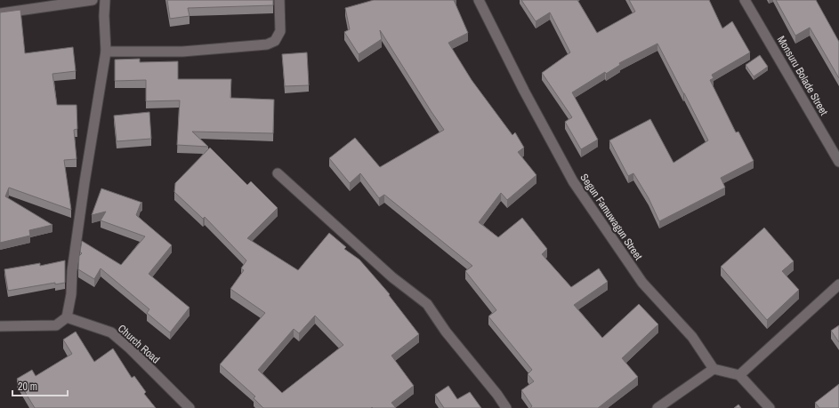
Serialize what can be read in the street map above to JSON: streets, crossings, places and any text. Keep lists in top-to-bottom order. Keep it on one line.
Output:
{"streets":{"street":["Monsuru Bolade Street","Segun Famuwagun Street","Church Road"]},"scale_bar":"20 m"}
